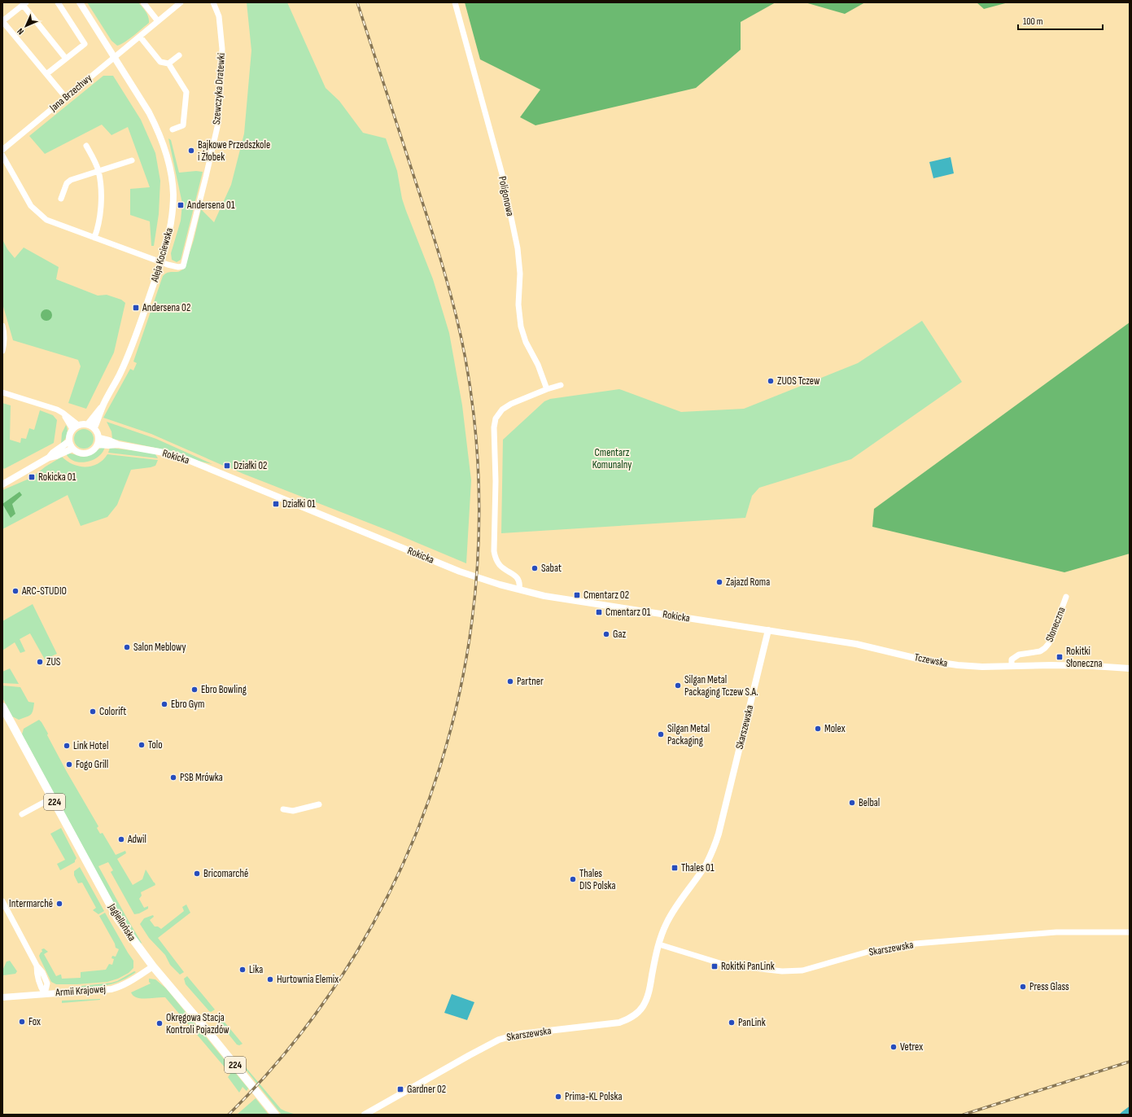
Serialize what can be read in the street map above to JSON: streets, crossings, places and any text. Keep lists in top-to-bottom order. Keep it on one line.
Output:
{"streets":{"main road":["224","Jagiellońska"],"street":["Szewczyka Dratewki","Jana Brzechwy","Poligonowa","Aleja Kociewska","Rokicka","Słoneczna","Tczewska","Skarszewska","Armii Krajowej"]},"crossings":[["Szewczyka Dratewki","Aleja Kociewska"],["Jana Brzechwy","Aleja Kociewska"],["Aleja Kociewska","Rokicka"],["Rokicka","Tczewska"],["Słoneczna","Tczewska"],["Tczewska","Skarszewska"],["Jagiellońska","Armii Krajowej"]],"parks":["Cmentarz Komunalny"],"places":{"other":["Bajkowe Przedszkole i Żłobek","ZUOS Tczew","Sabat","Zajazd Roma","ARC-STUDIO","Gaz","Salon Meblowy","ZUS","Partner","Silgan Metal Packaging Tczew S.A.","Ebro Bowling","Ebro Gym","Colorift","Molex","Silgan Metal Packaging","Tolo","Link Hotel","Fogo Grill","PSB Mrówka","Belbal","Adwil","Bricomarché","Thales DIS Polska","Intermarché","Lika","Hurtownia Elemix","Press Glass","Fox","PanLink","Okręgowa Stacja Kontroli Pojazdów","Vetrex","Prima-KL Polska"],"transit":["Andersena 01","Andersena 02","Działki 02","Rokicka 01","Działki 01","Cmentarz 02","Cmentarz 01","Rokitki Słoneczna","Thales 01","Rokitki PanLink","Gardner 02"]},"scale_bar":"100 m","north":"bottom left"}
